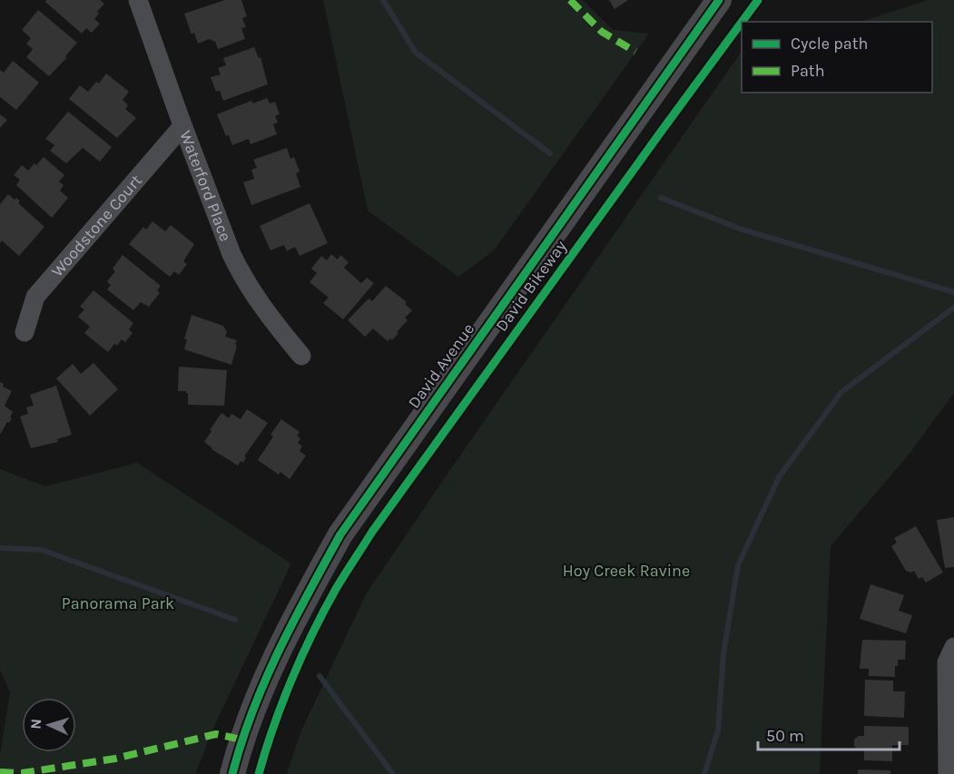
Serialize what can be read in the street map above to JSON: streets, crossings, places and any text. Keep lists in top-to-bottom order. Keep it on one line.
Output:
{"streets":{"main road":["David Avenue"],"street":["Waterford Place","Woodstone Court"],"cycle path":["David Bikeway"]},"crossings":[["Waterford Place","Woodstone Court"]],"parks":["Hoy Creek Ravine","Panorama Park"],"legend":["Cycle path","Path"],"scale_bar":"50 m","north":"left"}
